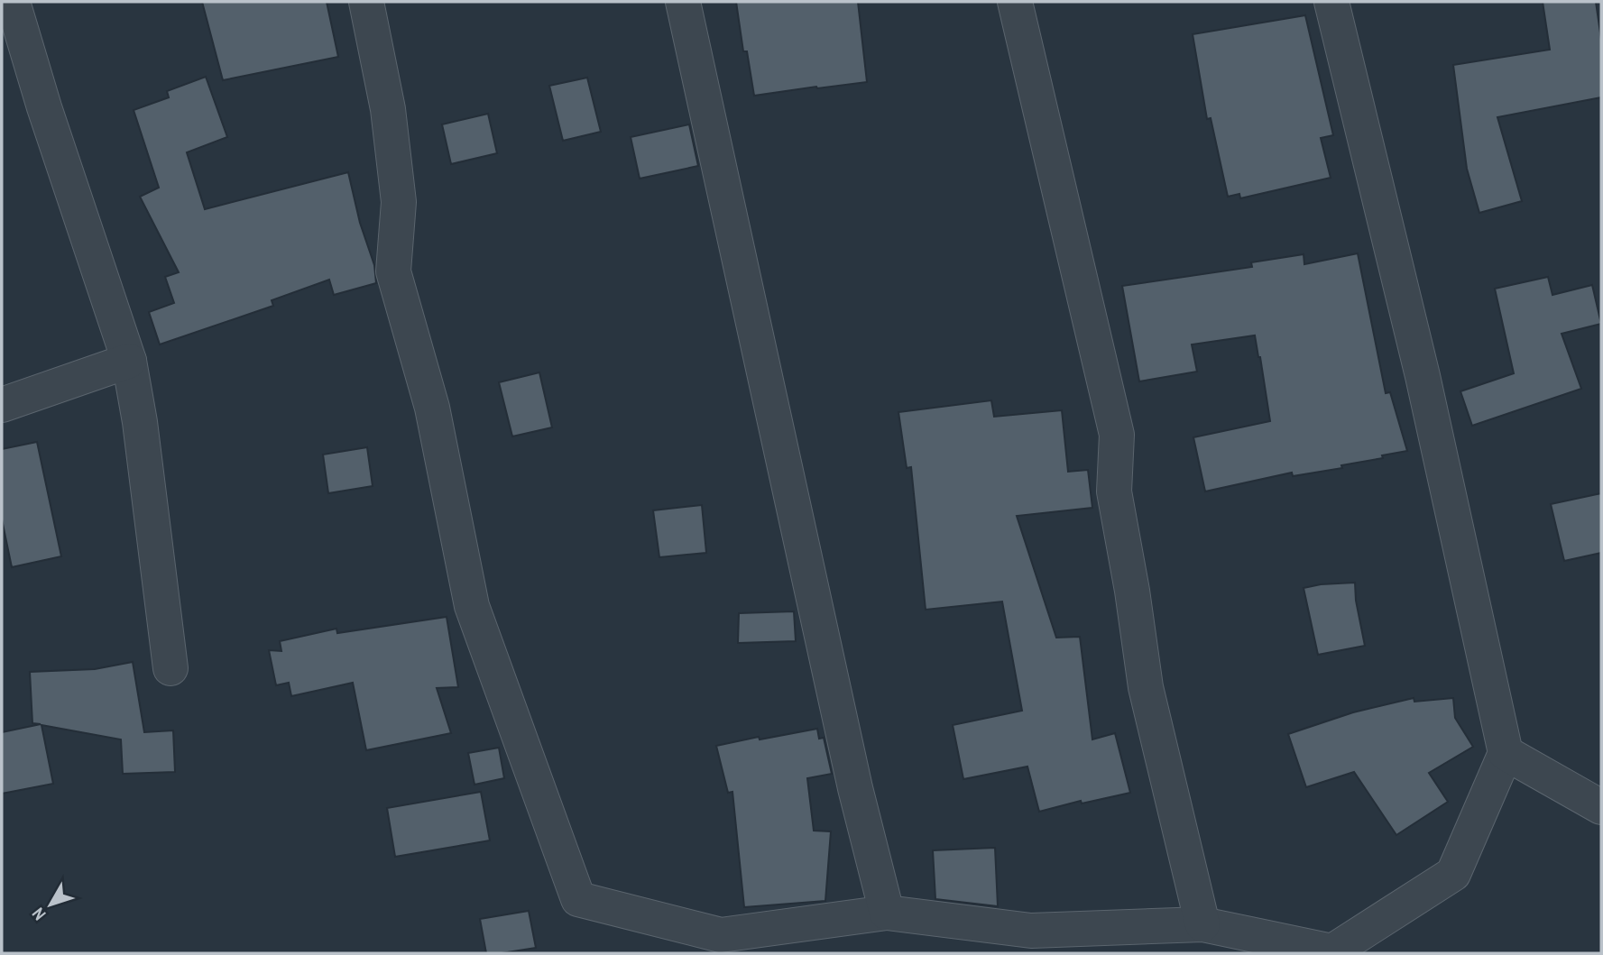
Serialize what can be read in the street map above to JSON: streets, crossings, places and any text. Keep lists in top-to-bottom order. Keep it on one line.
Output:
{"north":"bottom left"}
